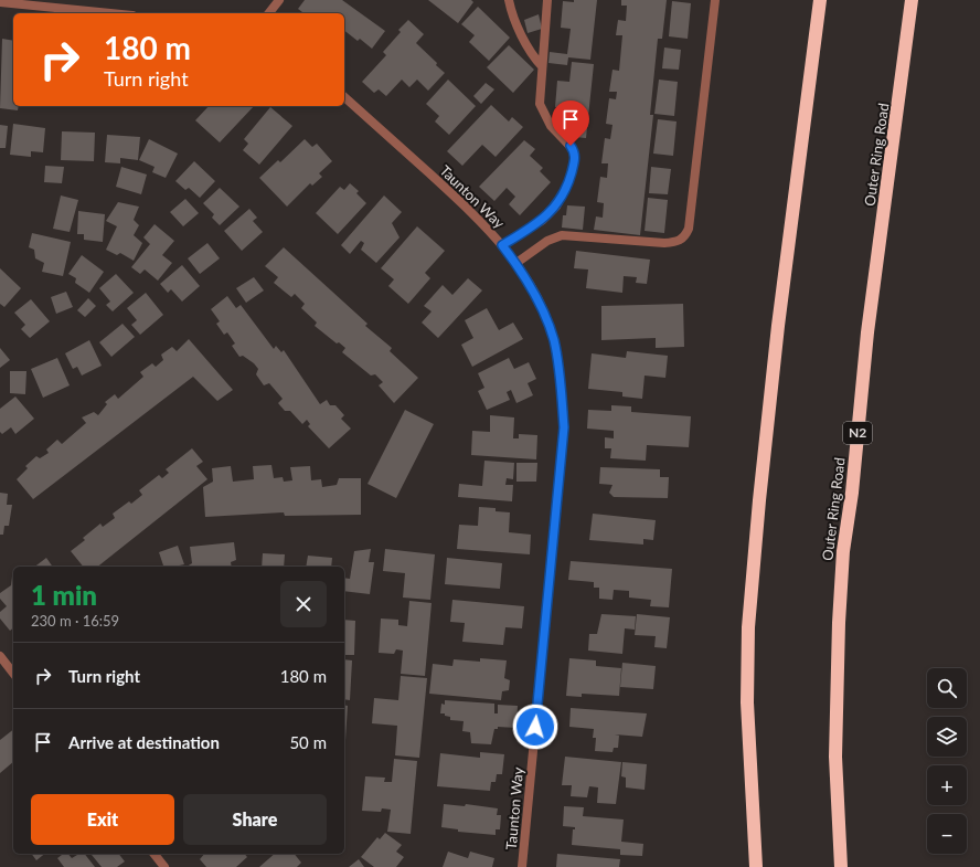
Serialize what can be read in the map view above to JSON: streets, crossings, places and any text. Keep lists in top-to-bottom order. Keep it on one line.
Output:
{"streets":{"highway":["Outer Ring Road","N2"],"street":["Taunton Way"]},"page":{"turn":["180 m","Turn right"],"heading":["1 min","230 m · 16:59"],"list":[{"name":"Turn right","value":"180 m"},{"name":"Arrive at destination","value":"50 m"}],"map_buttons":["+","−"],"buttons":["Exit","Share"]}}
